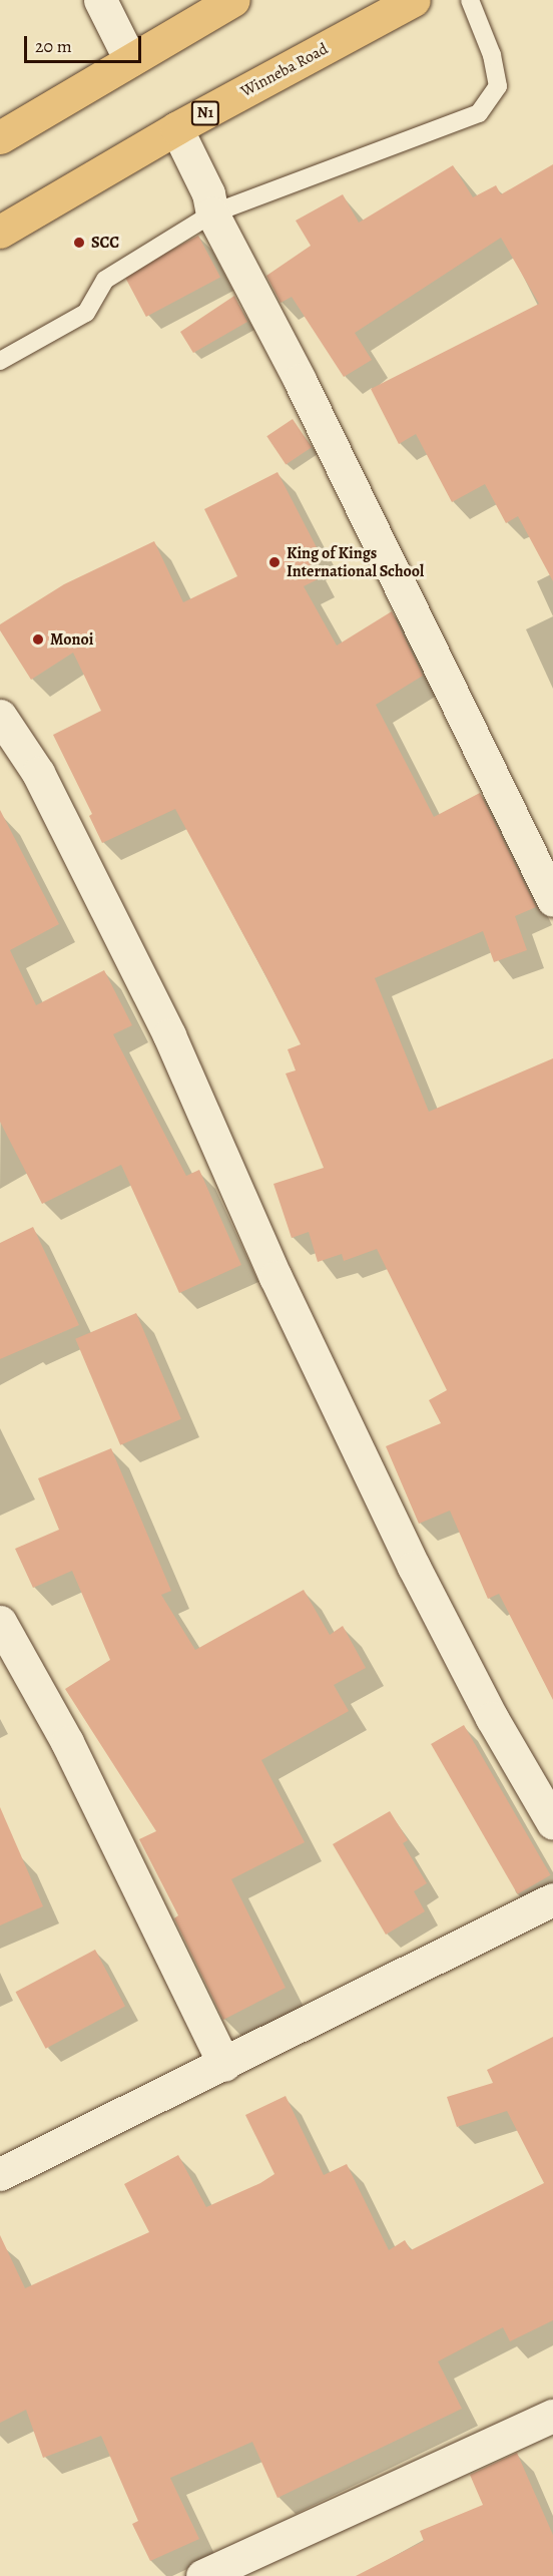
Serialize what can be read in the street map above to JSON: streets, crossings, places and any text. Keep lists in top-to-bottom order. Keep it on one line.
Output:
{"streets":{"highway":["Winneba Road","N1"]},"places":["SCC","King of Kings International School","Monoi"],"scale_bar":"20 m"}
